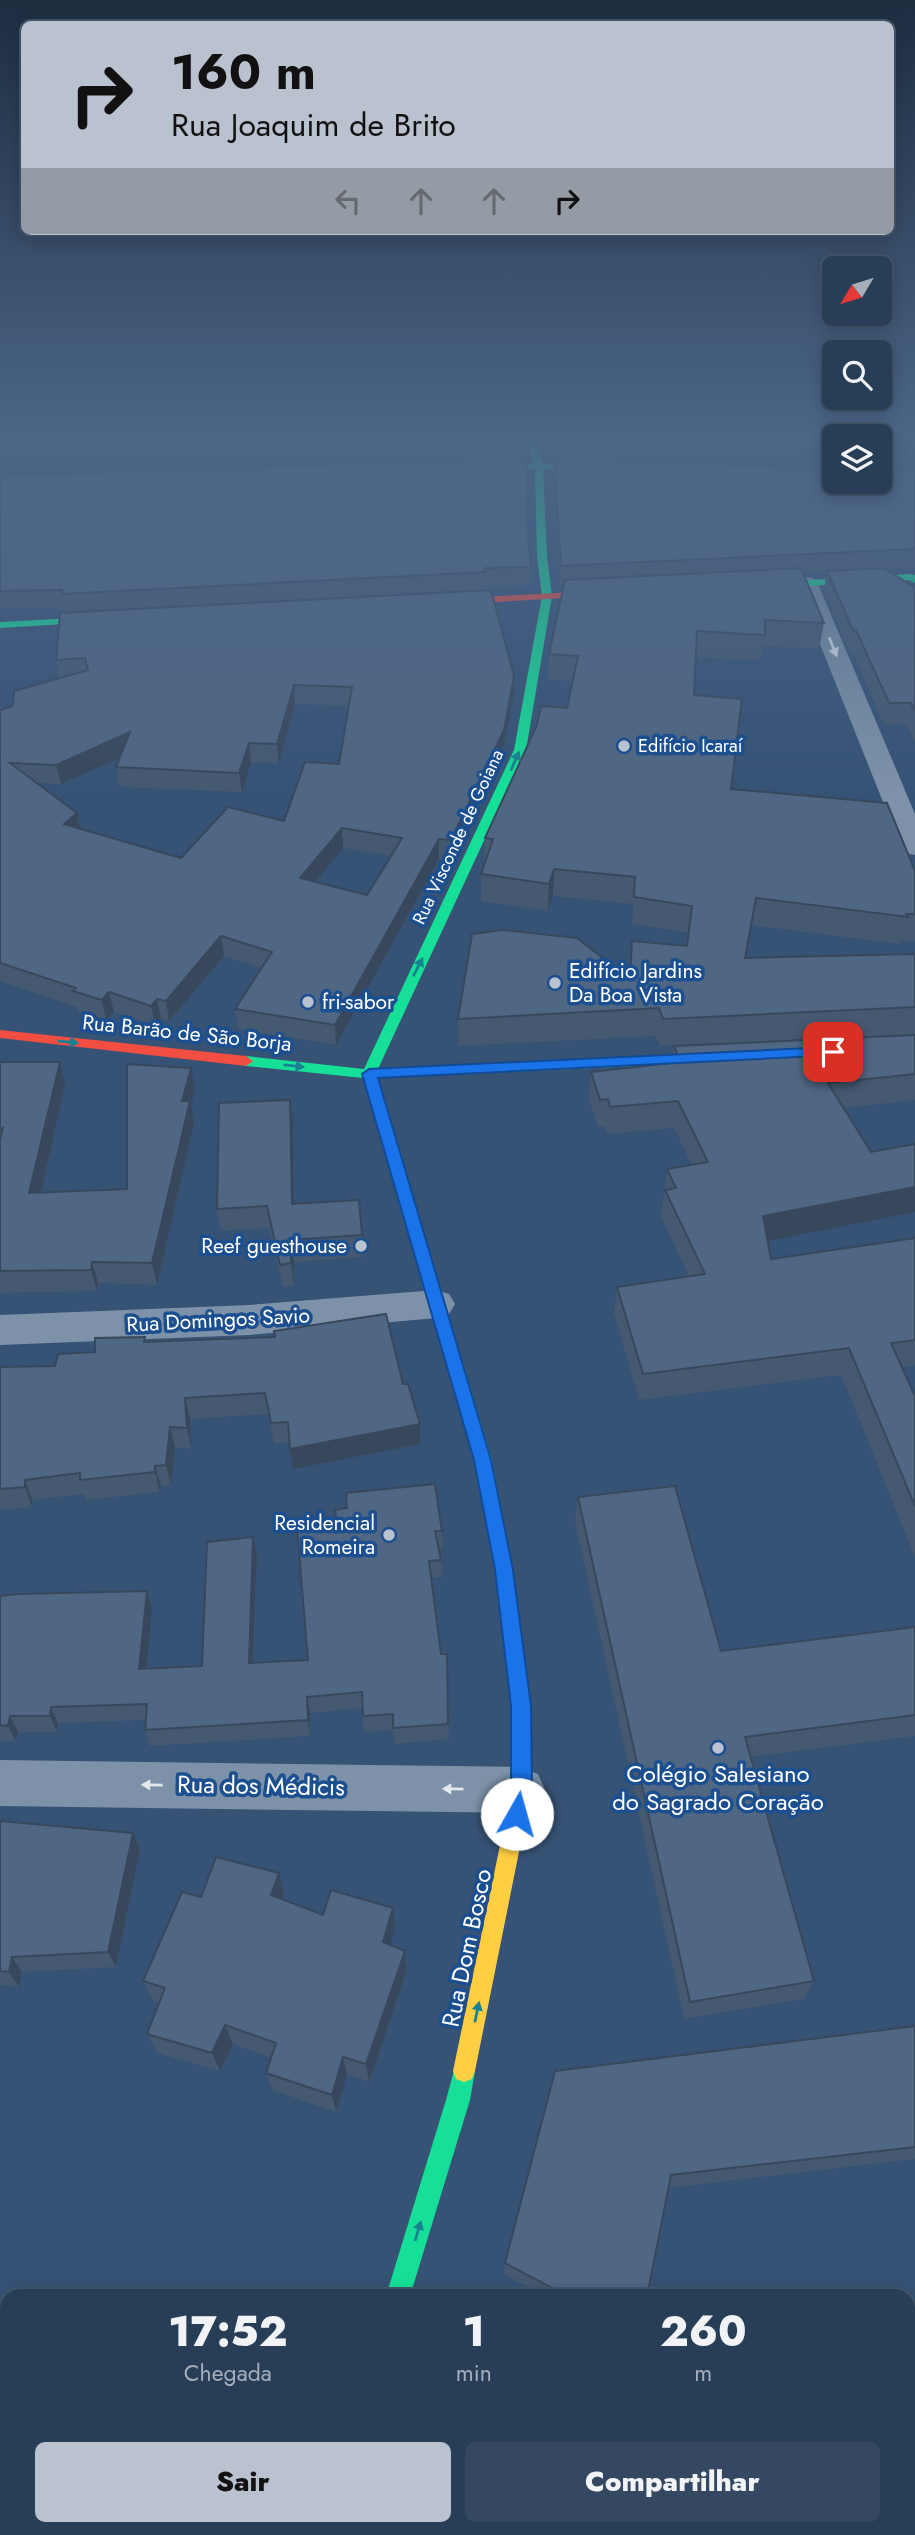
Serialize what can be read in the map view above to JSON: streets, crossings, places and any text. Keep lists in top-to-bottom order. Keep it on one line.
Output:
{"streets":{"street":["Rua Visconde de Goiana","Rua Barão de São Borja","Rua Domingos Savio","Rua dos Médicis","Rua Dom Bosco"]},"crossings":[["Rua Visconde de Goiana","Rua Barão de São Borja"],["Rua Visconde de Goiana","Rua Dom Bosco"],["Rua Barão de São Borja","Rua Dom Bosco"],["Rua Domingos Savio","Rua Dom Bosco"],["Rua dos Médicis","Rua Dom Bosco"]],"one_way":["Rua Visconde de Goiana","Rua Barão de São Borja","Rua dos Médicis","Rua Dom Bosco"],"places":["Edifício Icaraí","Edifício Jardins Da Boa Vista","fri-sabor","Reef guesthouse","Residencial Romeira","Colégio Salesiano do Sagrado Coração"],"north":"bottom left","page":{"turn":["160 m","Rua Joaquim de Brito"],"eta":["17:52","Chegada","1","min","260","m"],"buttons":["Sair","Compartilhar"]}}
